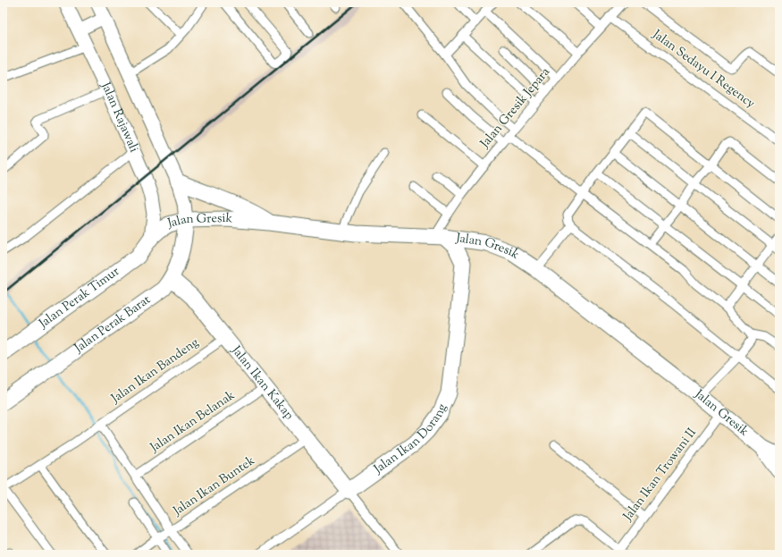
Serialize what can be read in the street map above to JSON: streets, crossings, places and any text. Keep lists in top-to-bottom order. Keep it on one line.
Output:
{"streets":{"highway":["Jalan Gresik","Jalan Perak Timur","Jalan Perak Barat","Jalan Ikan Kakap","Jalan Ikan Dorang"],"main road":["Jalan Rajawali"],"street":["Jalan Sedayu I Regency","Jalan Gresik Jepara","Jalan Ikan Bandeng","Jalan Ikan Belanak","Jalan Ikan Trowani II","Jalan Ikan Buntek"]},"crossings":[["Jalan Sedayu I Regency","Jalan Gresik Jepara"],["Jalan Gresik Jepara","Jalan Gresik"],["Jalan Rajawali","Jalan Gresik"],["Jalan Rajawali","Jalan Perak Timur"],["Jalan Gresik","Jalan Perak Timur"],["Jalan Gresik","Jalan Perak Barat"],["Jalan Gresik","Jalan Ikan Trowani II"],["Jalan Perak Barat","Jalan Ikan Kakap"],["Jalan Ikan Bandeng","Jalan Ikan Kakap"],["Jalan Ikan Kakap","Jalan Ikan Belanak"],["Jalan Ikan Kakap","Jalan Ikan Dorang"],["Jalan Ikan Kakap","Jalan Ikan Buntek"]]}
